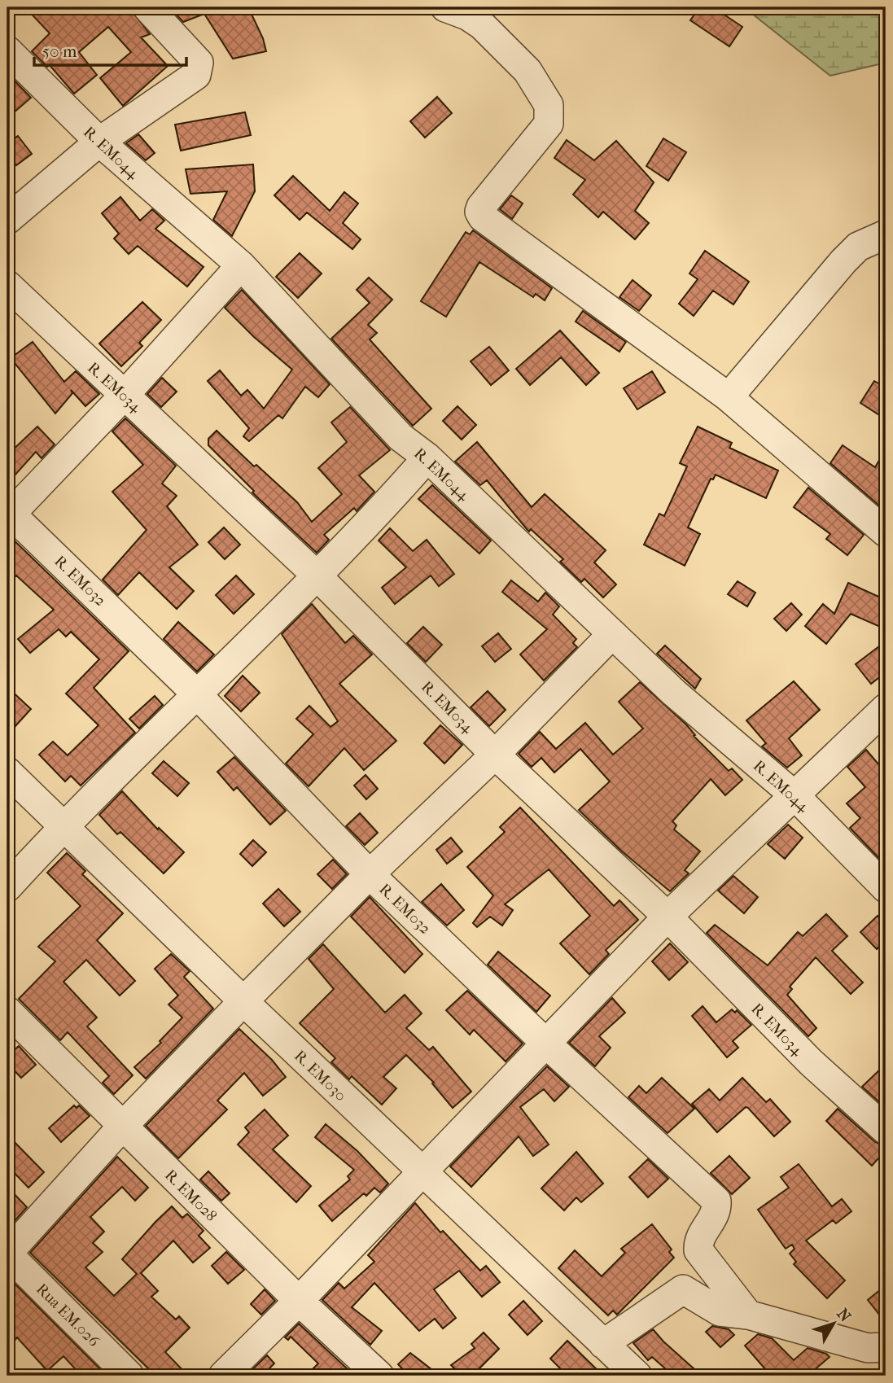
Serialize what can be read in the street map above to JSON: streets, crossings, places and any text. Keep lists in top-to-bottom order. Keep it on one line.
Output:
{"streets":{"street":["R. EM044","R. EM034","R. EM032","R. EM030","R. EM028","Rua EM.026"]},"scale_bar":"50 m","north":"top right"}
